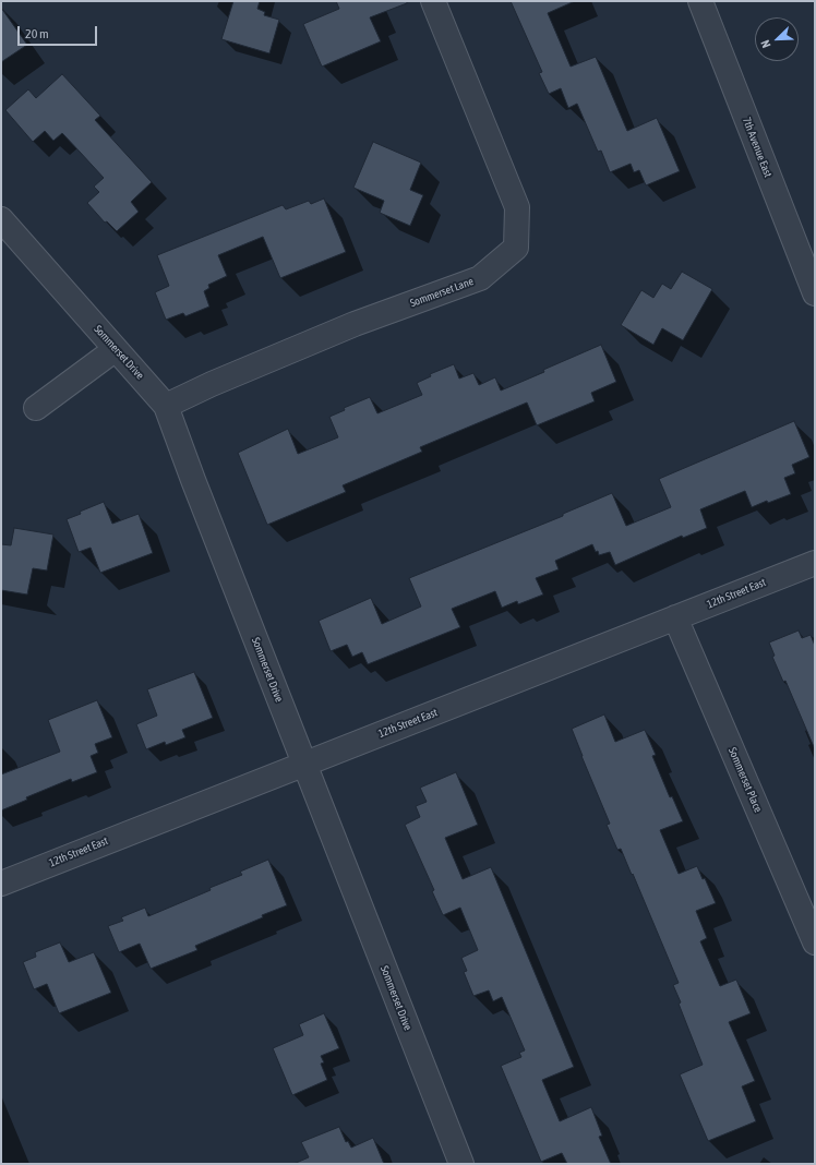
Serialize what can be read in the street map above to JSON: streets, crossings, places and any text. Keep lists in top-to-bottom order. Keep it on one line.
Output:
{"streets":{"street":["7th Avenue East","Sommerset Lane","Sommerset Drive","12th Street East","Sommerset Place"]},"crossings":[["Sommerset Lane","Sommerset Drive"],["Sommerset Drive","12th Street East"],["12th Street East","Sommerset Place"]],"scale_bar":"20 m","north":"bottom left"}
